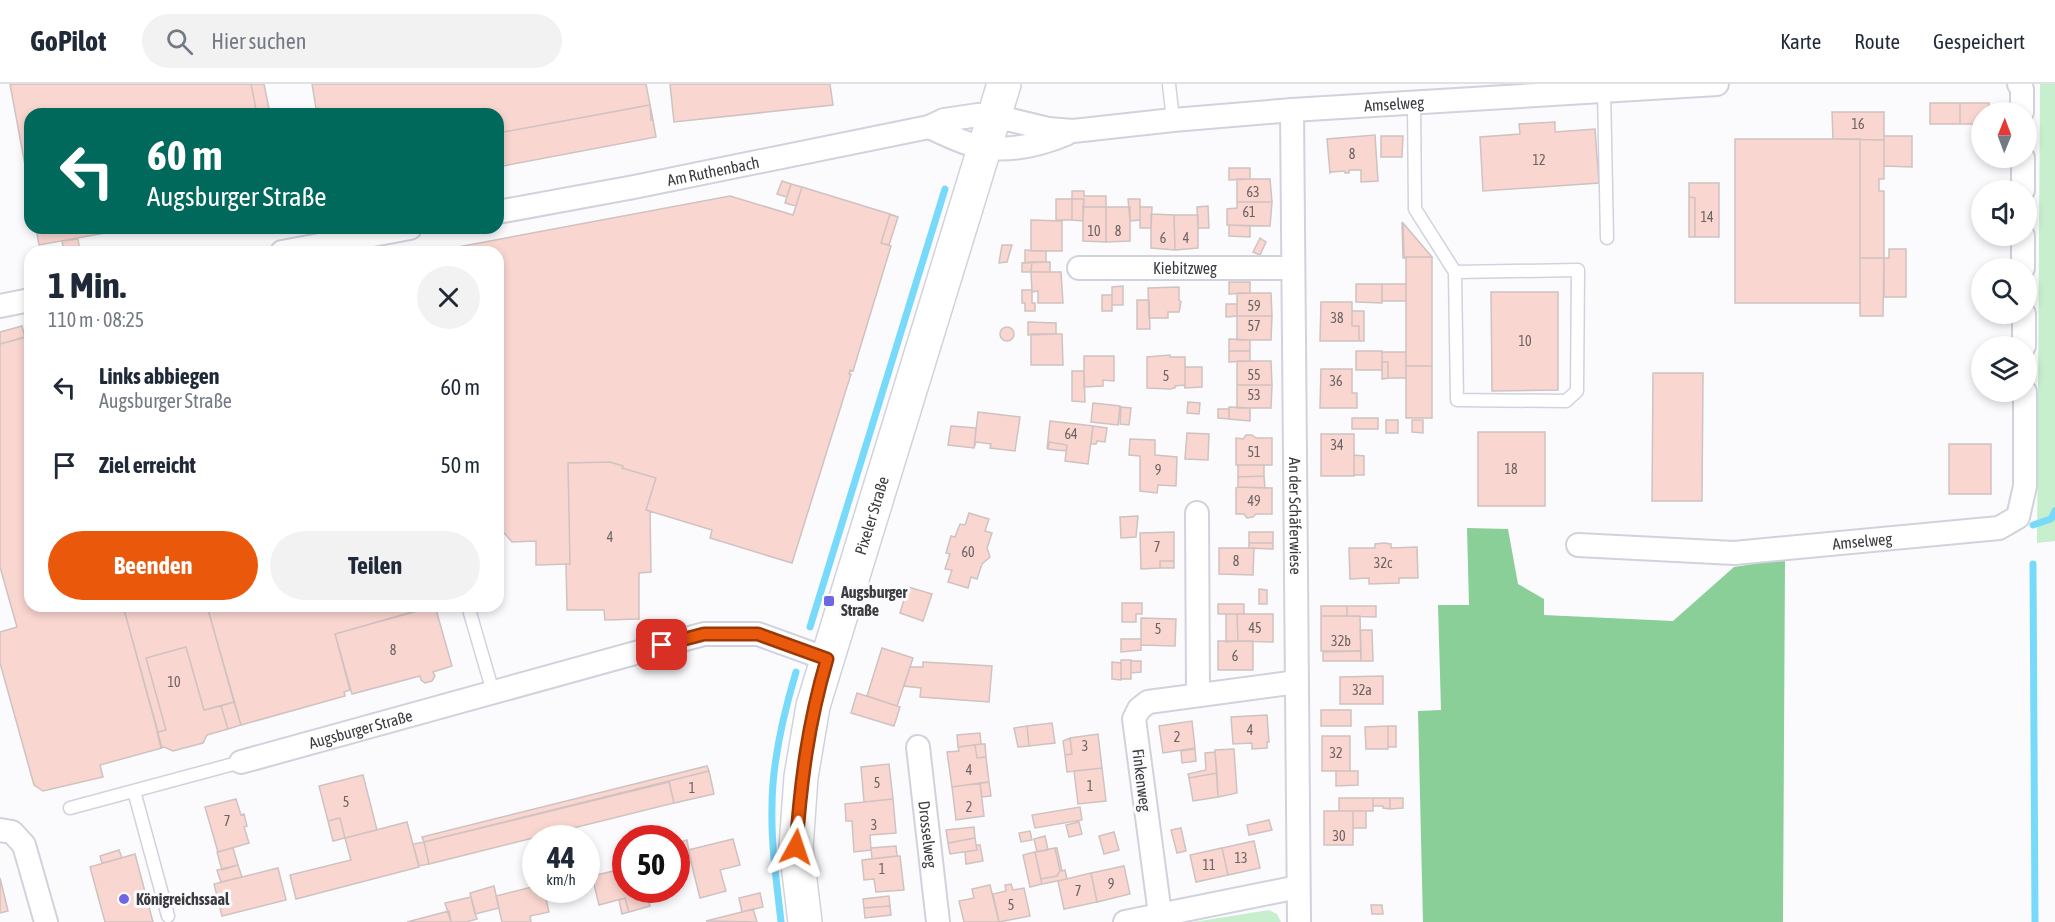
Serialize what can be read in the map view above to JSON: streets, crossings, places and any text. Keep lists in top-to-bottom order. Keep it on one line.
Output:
{"streets":{"main road":["Pixeler Straße"],"street":["Amselweg","Am Ruthenbach","Kiebitzweg","An der Schäferwiese","Augsburger Straße","Finkenweg","Drosselweg"]},"crossings":[["Amselweg","Am Ruthenbach"],["Amselweg","Pixeler Straße"],["Amselweg","An der Schäferwiese"],["Am Ruthenbach","Pixeler Straße"],["Kiebitzweg","An der Schäferwiese"],["Pixeler Straße","Augsburger Straße"],["An der Schäferwiese","Finkenweg"]],"places":{"transit":["Augsburger Straße"],"other":["Königreichssaal"]},"house_numbers":["16","8","12","63","61","14","10","8","6","4","59","38","57","10","55","5","36","53","64","34","51","18","9","49","4","7","60","8","32c","45","5","32b","8","6","10","32a","4","2","3","32","4","5","1","1","5","2","7","3","30","13","11","1","9","7","5"],"north":"top","page":{"header":"GoPilot","search":"Hier suchen","nav":["Karte","Route","Gespeichert"],"turn":["60 m","Augsburger Straße"],"heading":["1 Min.","110 m · 08:25"],"list":[{"name":"Links abbiegen","note":"Augsburger Straße","value":"60 m"},{"name":"Ziel erreicht","value":"50 m"}],"buttons":["Beenden","Teilen"],"speed":"44 km/h","limit":"50"}}
